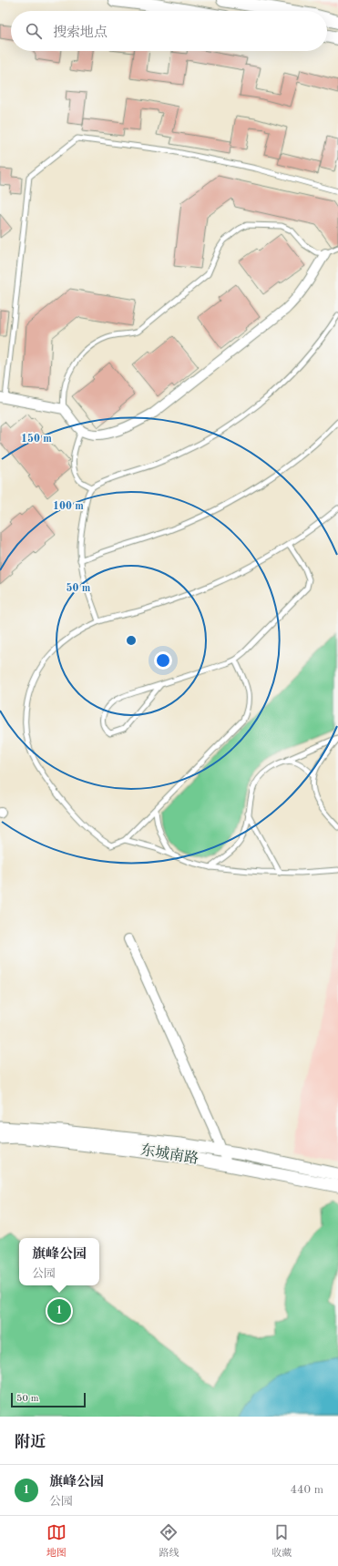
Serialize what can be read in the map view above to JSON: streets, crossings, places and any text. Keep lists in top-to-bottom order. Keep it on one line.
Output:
{"streets":{"street":["东城南路"]},"scale_bar":"50 m","page":{"search":"搜索地点","popup":["旗峰公园","公园"],"pins":"1","scale":"50 m","heading":"附近","list":[{"mark":"1","name":"旗峰公园","note":"公园","value":"440 m"}],"nav":["地图","路线","收藏"]},"rings":["150 m","100 m","50 m"]}
